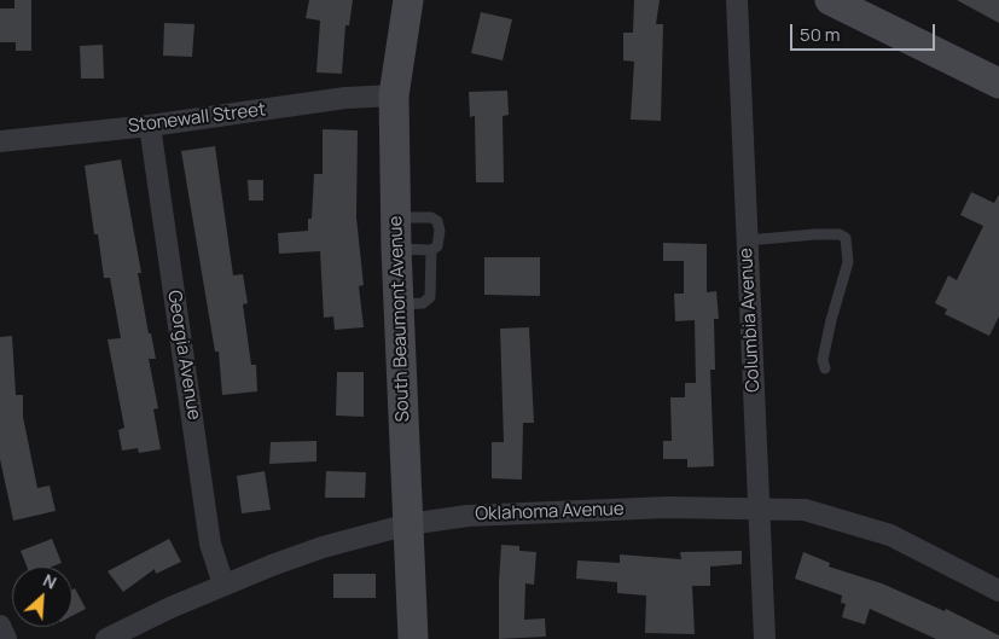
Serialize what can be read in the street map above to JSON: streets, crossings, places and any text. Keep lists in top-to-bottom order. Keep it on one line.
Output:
{"streets":{"street":["Stonewall Street","South Beaumont Avenue","Columbia Avenue","Georgia Avenue","Oklahoma Avenue"]},"crossings":[["Stonewall Street","South Beaumont Avenue"],["Stonewall Street","Georgia Avenue"],["South Beaumont Avenue","Oklahoma Avenue"],["Columbia Avenue","Oklahoma Avenue"],["Georgia Avenue","Oklahoma Avenue"]],"scale_bar":"50 m","north":"top right"}
